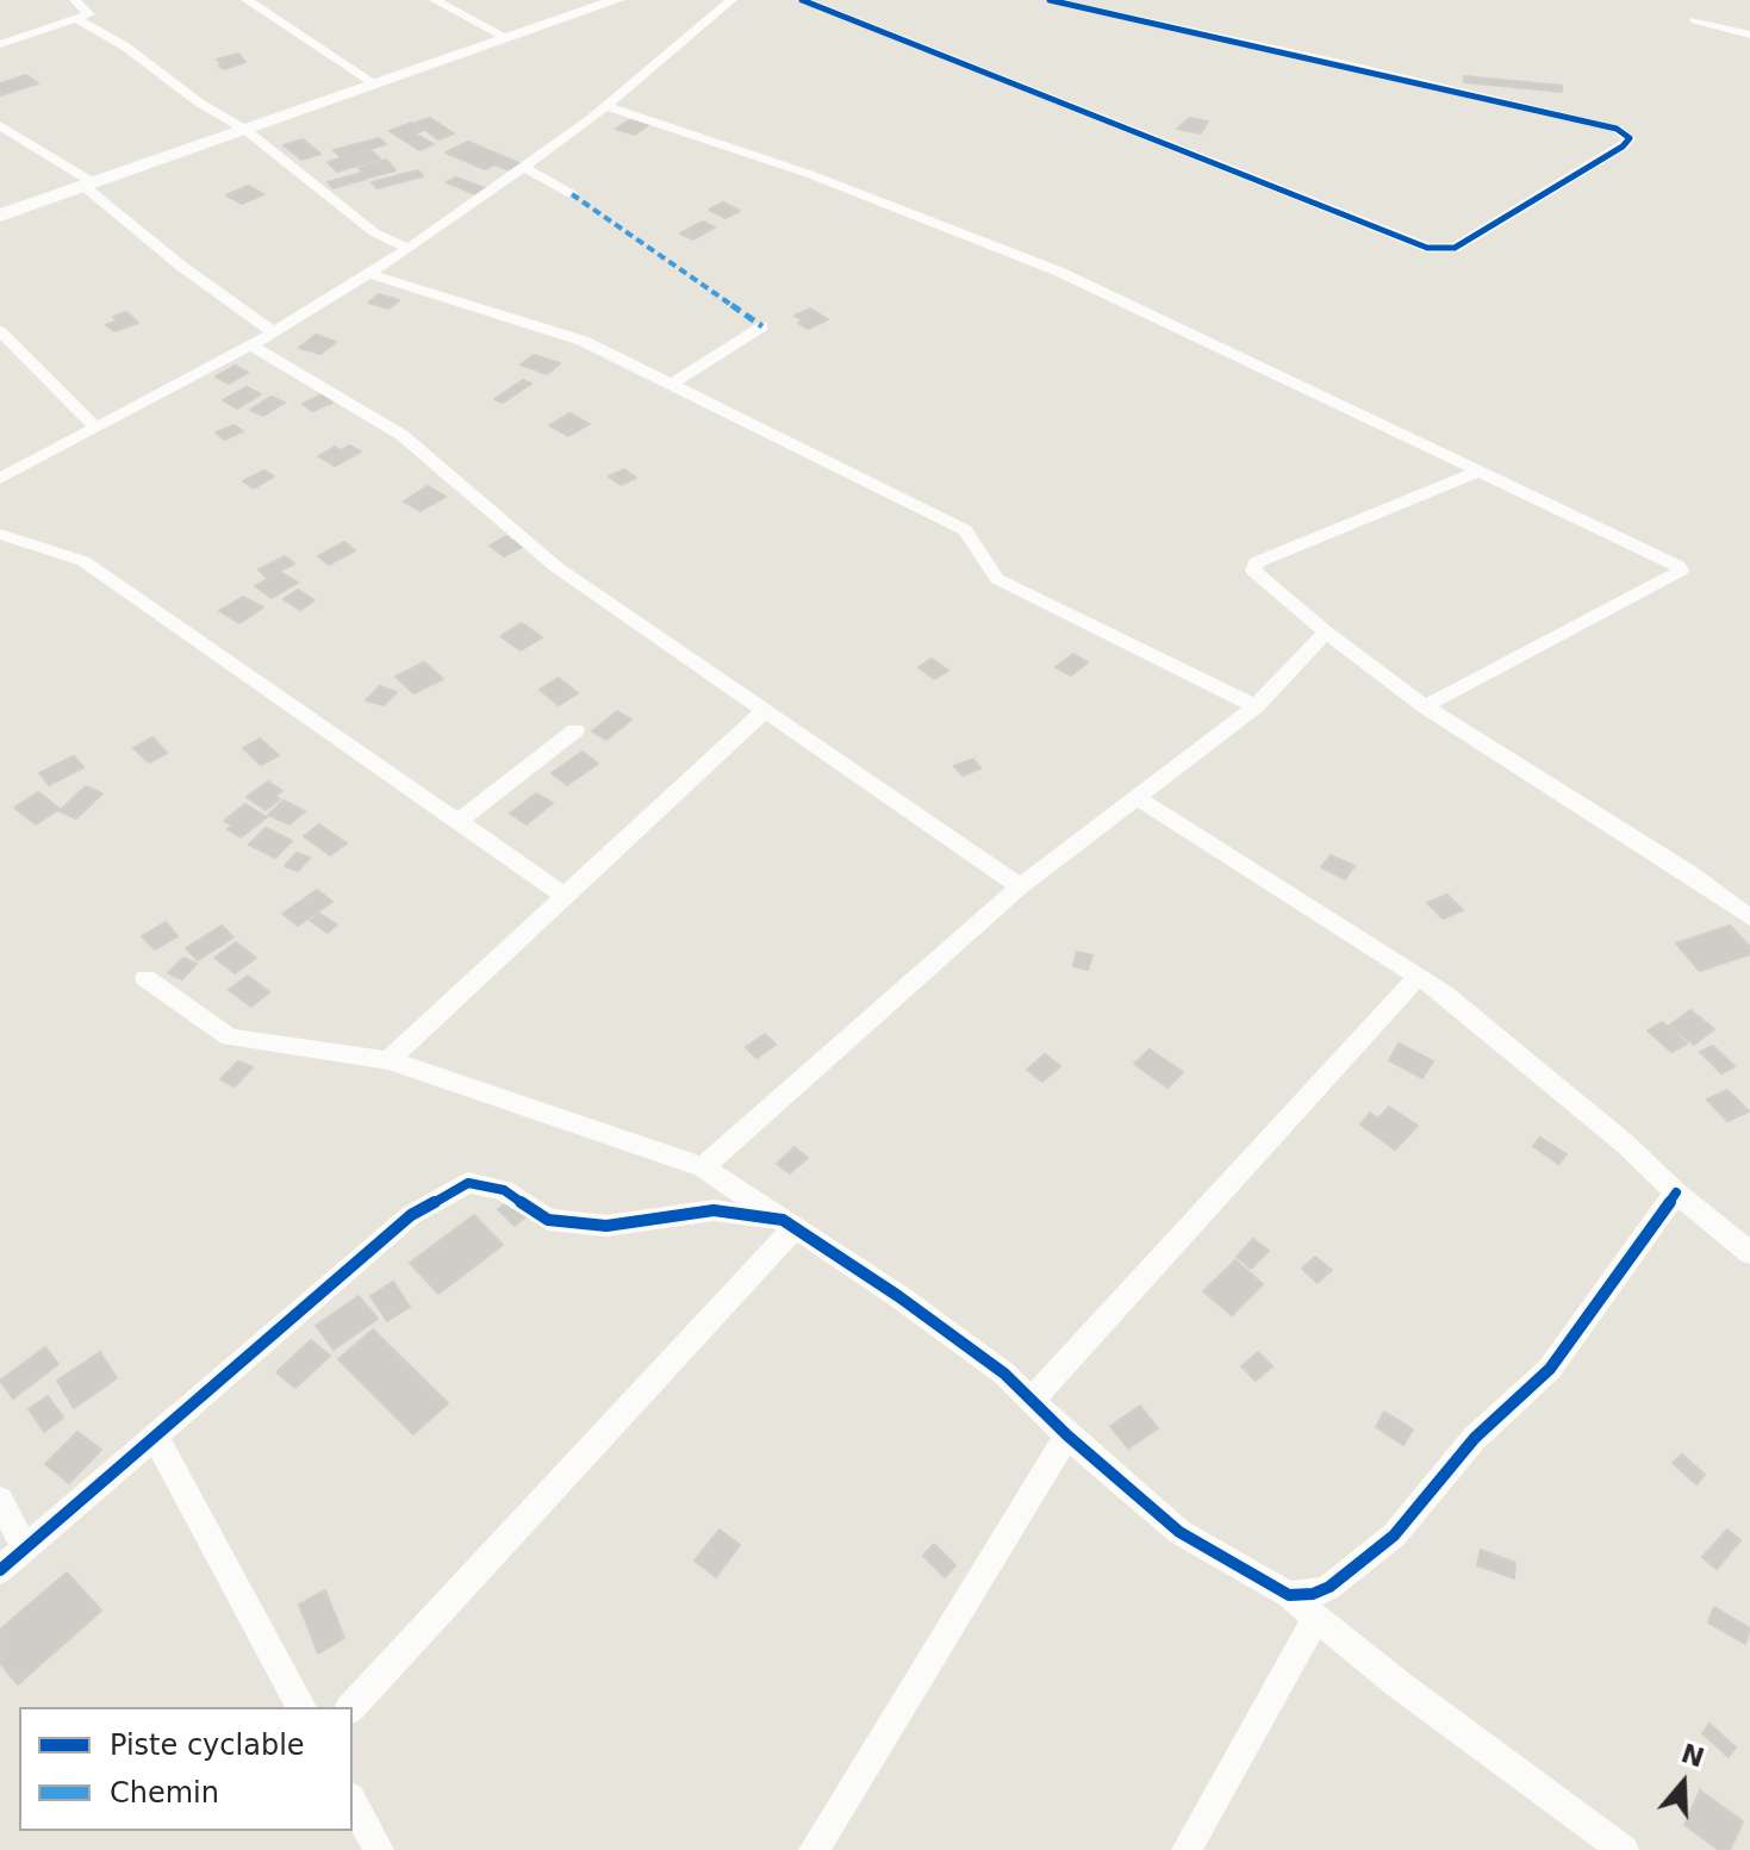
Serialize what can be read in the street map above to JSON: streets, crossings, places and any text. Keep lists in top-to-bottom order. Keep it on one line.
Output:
{"legend":["Piste cyclable","Chemin"],"north":"top"}
